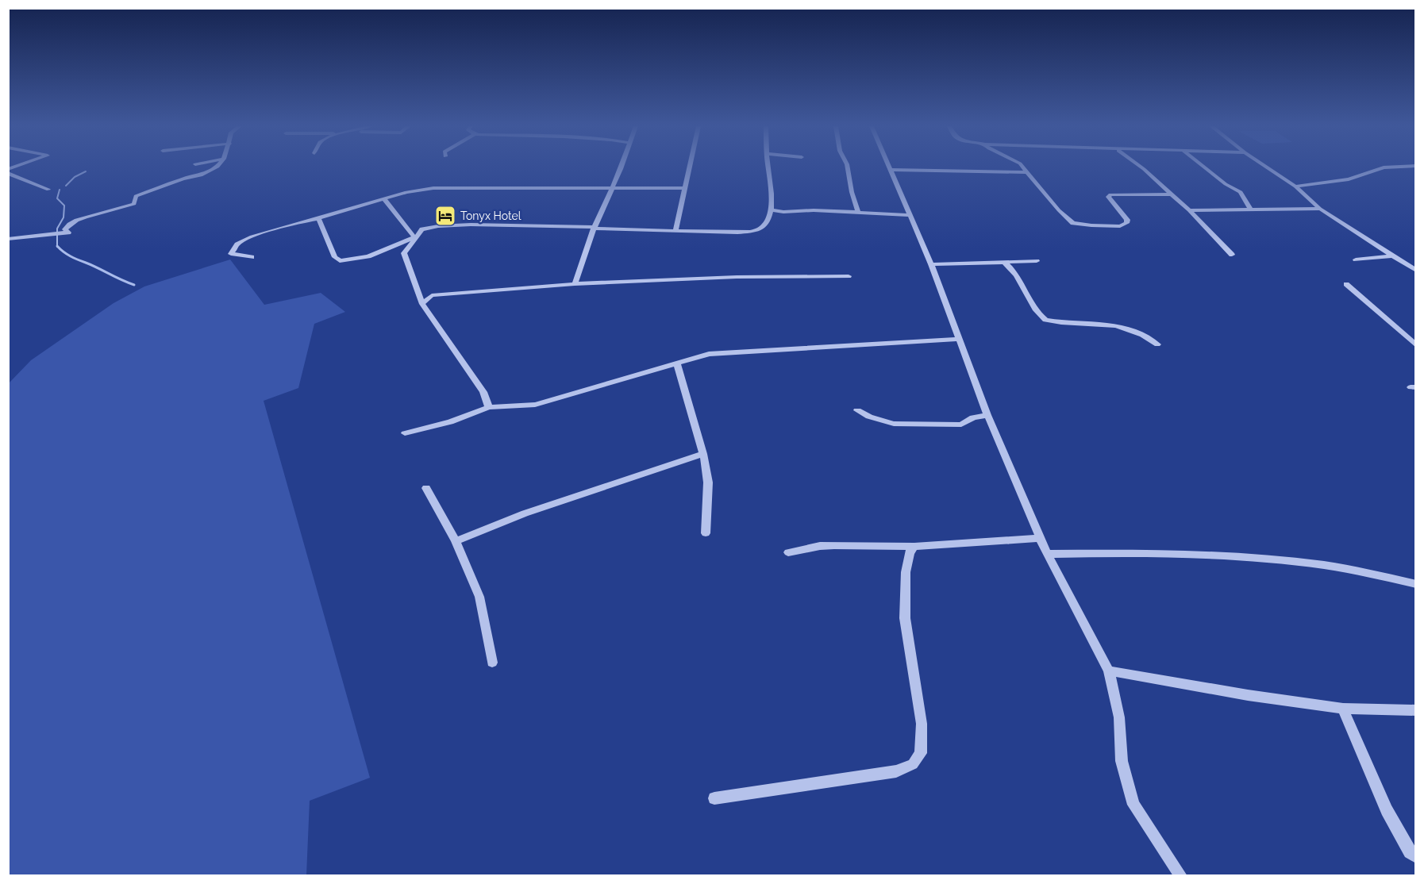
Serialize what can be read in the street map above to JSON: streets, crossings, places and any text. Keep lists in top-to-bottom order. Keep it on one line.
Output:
{"places":{"hotel":["Tonyx Hotel"]}}
